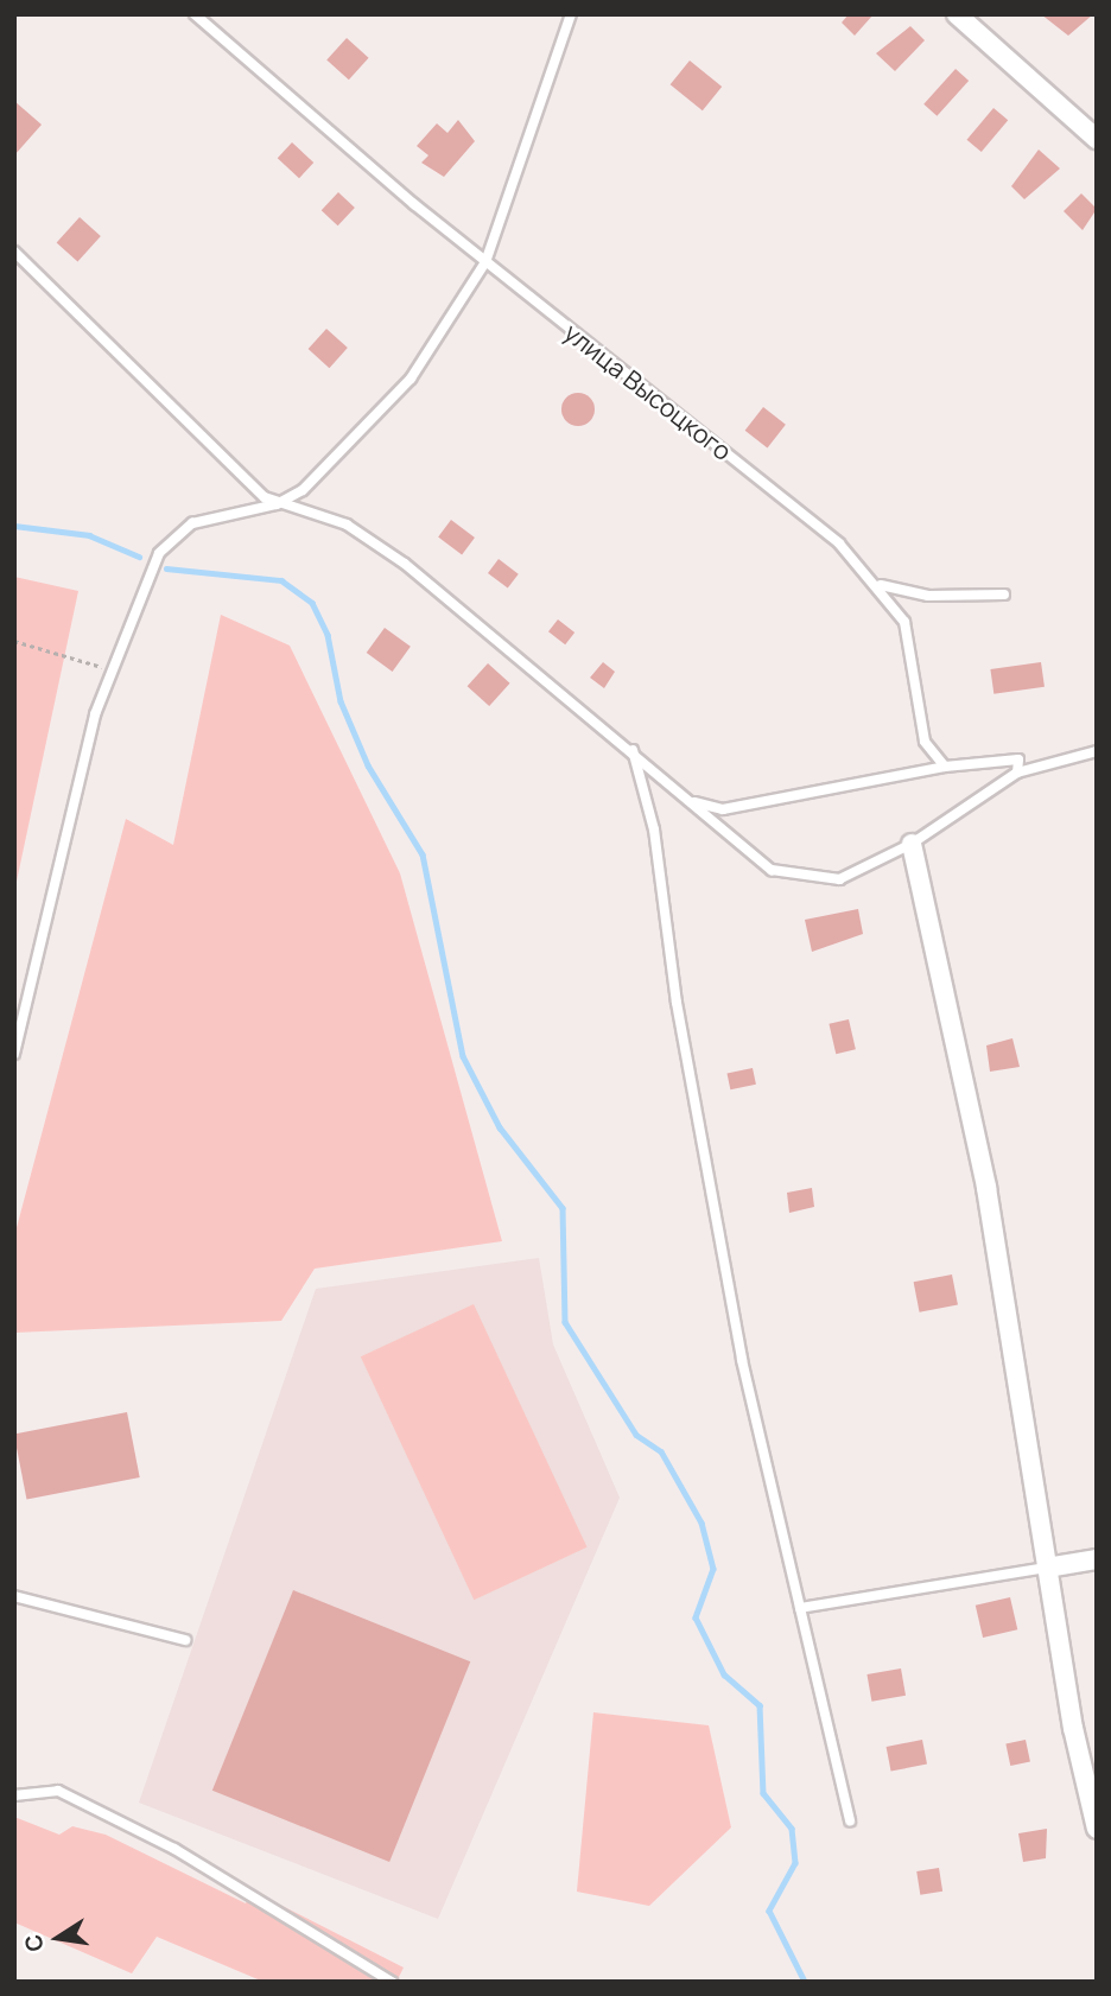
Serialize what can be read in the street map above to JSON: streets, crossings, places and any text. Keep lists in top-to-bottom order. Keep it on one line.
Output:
{"streets":{"lane":["улица Высоцкого"]},"north":"left"}
